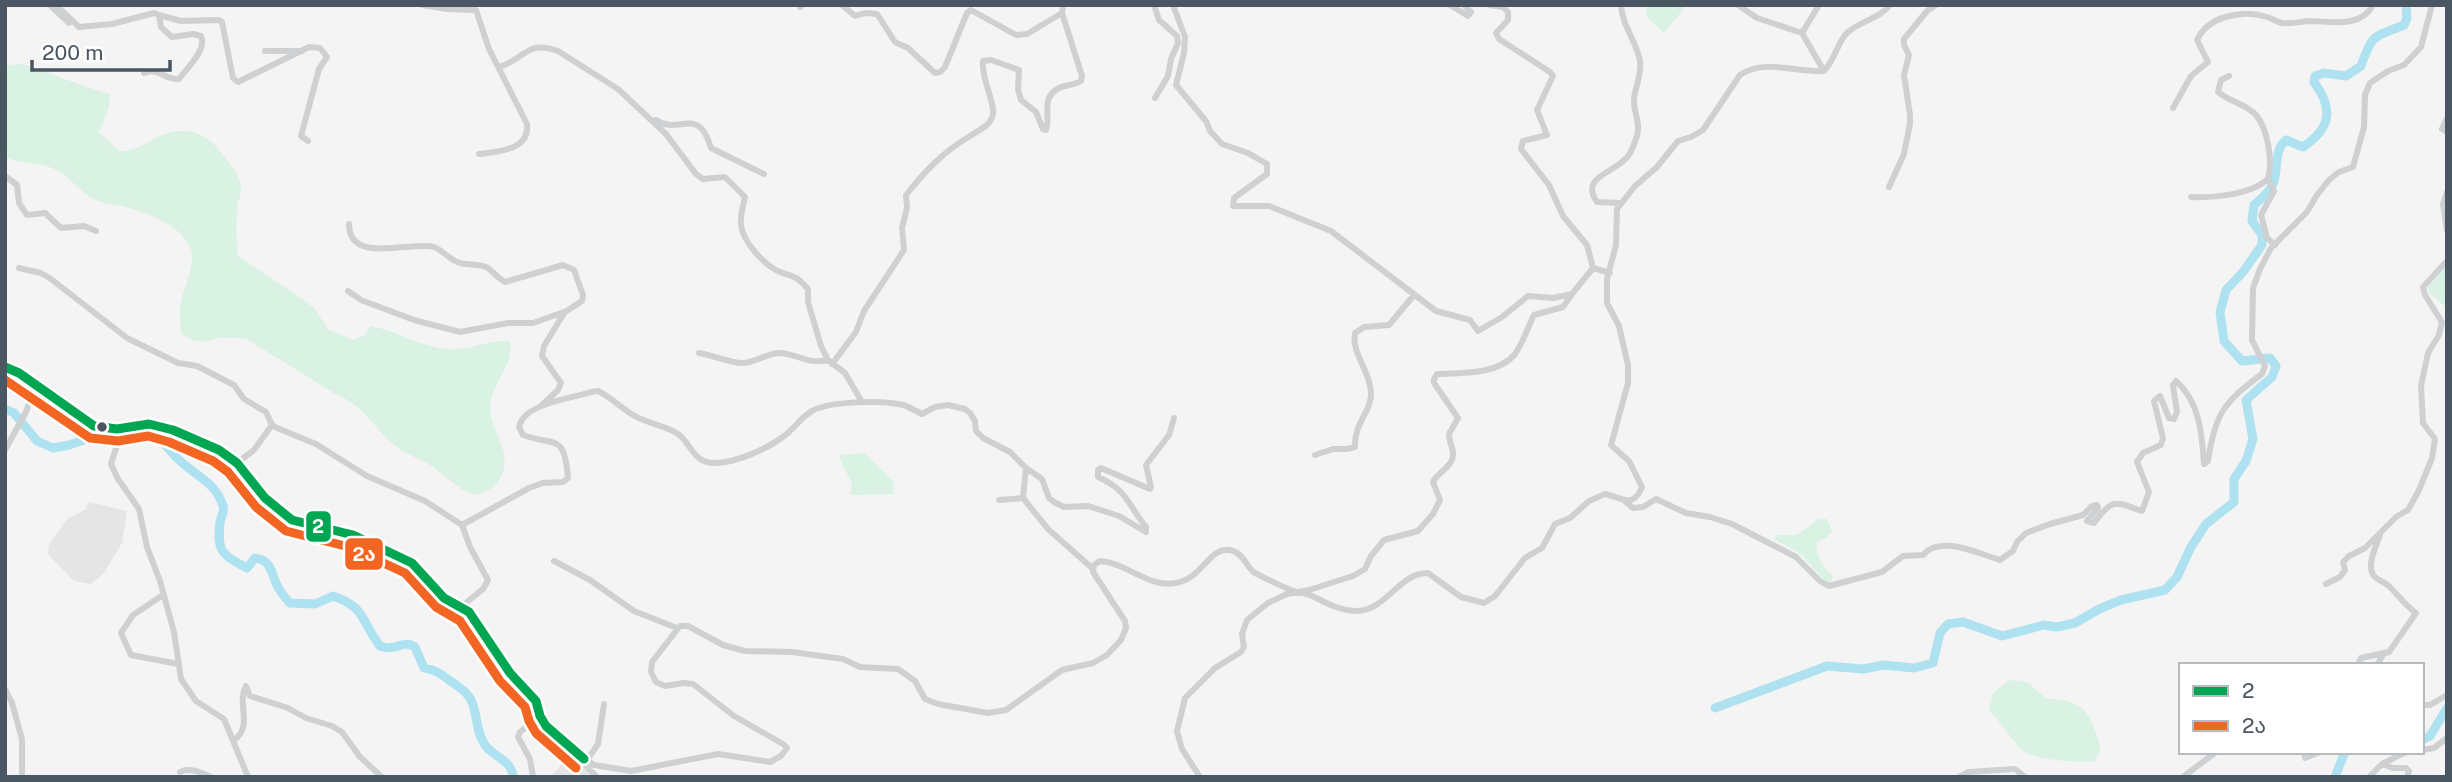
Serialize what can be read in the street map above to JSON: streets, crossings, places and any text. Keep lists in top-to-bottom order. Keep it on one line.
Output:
{"lines":["transit line 2","transit line 2ა"],"legend":["2","2ა"],"scale_bar":"200 m"}
